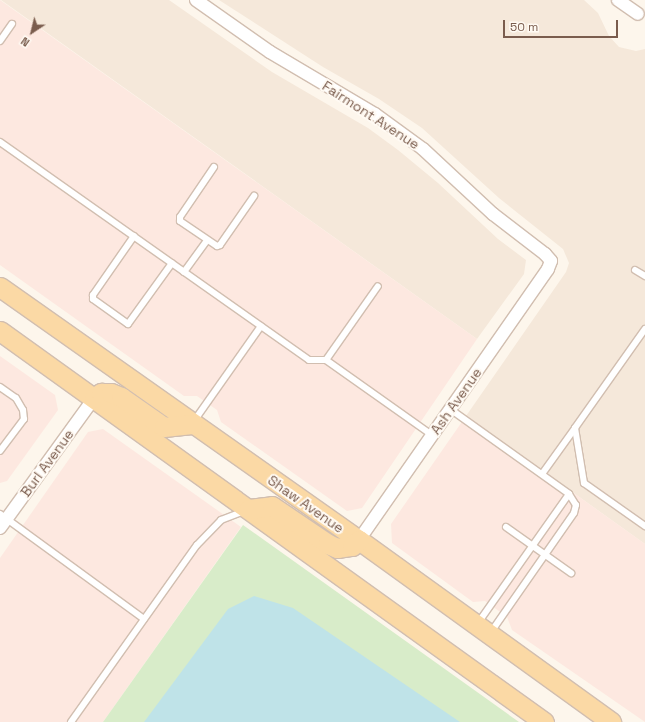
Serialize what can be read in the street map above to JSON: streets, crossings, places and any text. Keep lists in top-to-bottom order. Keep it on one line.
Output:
{"streets":{"main road":["Shaw Avenue"],"street":["Fairmont Avenue","Ash Avenue","Burl Avenue"]},"crossings":[["Fairmont Avenue","Ash Avenue"],["Ash Avenue","Shaw Avenue"]],"scale_bar":"50 m","north":"bottom left"}
